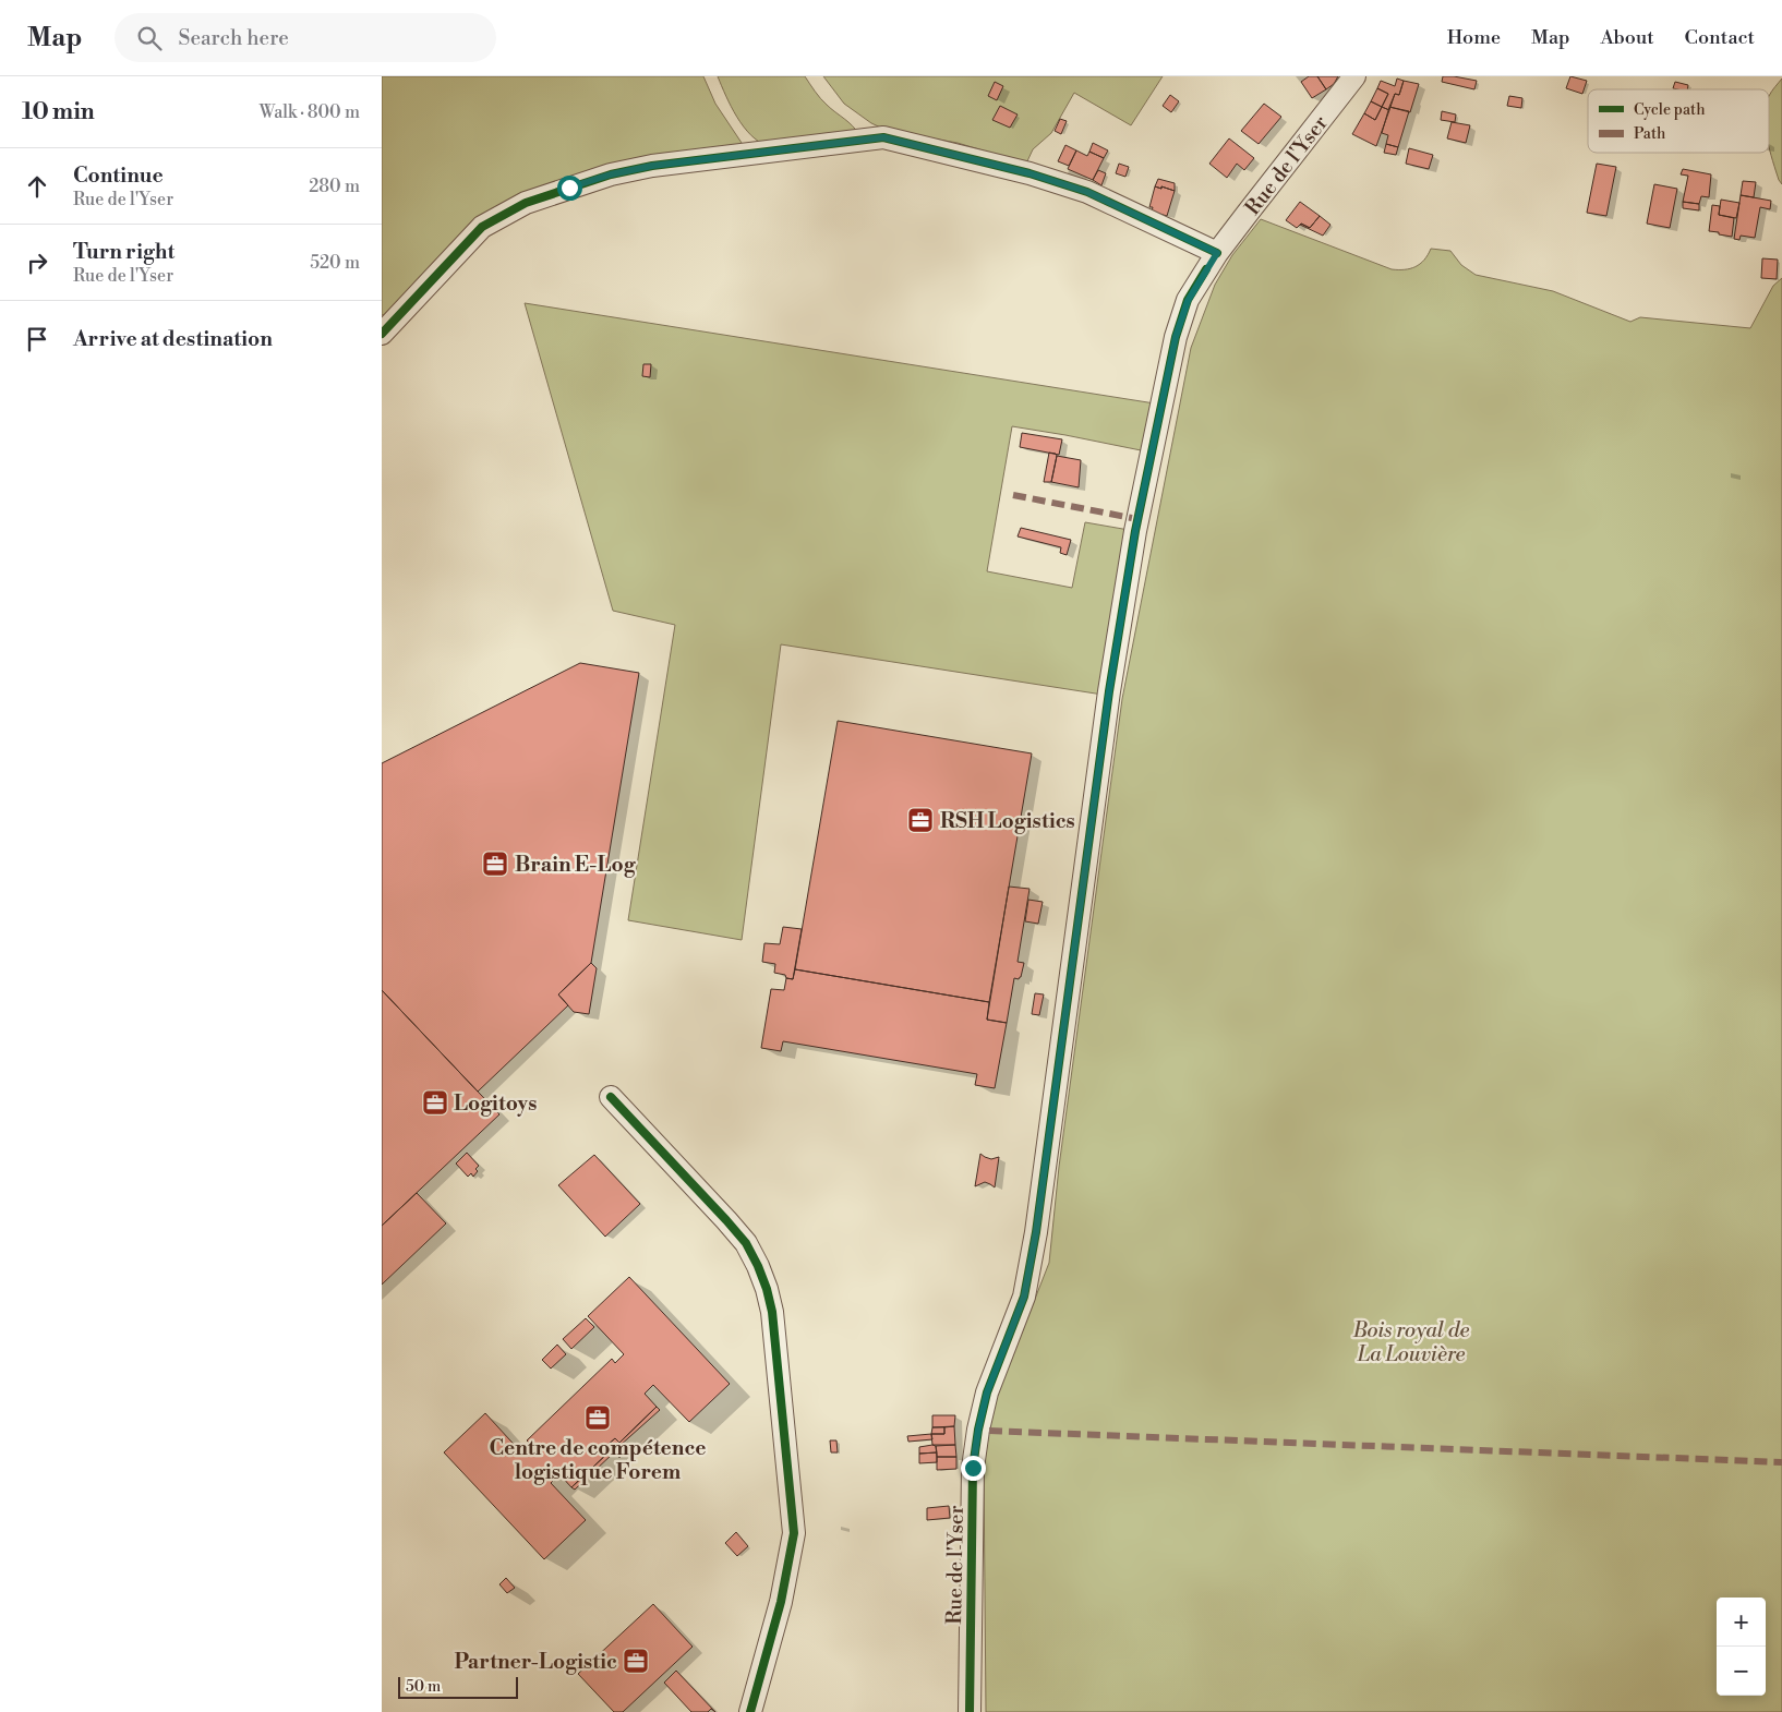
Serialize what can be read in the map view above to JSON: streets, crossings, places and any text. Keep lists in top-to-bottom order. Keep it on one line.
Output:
{"streets":{"street":["Rue de l'Yser"]},"parks":["Bois royal de La Louvière"],"places":{"office":["RSH Logistics","Brain E-Log","Logitoys","Centre de compétence logistique Forem","Partner-Logistic"]},"legend":["Cycle path","Path"],"scale_bar":"50 m","page":{"header":"Map","search":"Search here","nav":["Home","Map","About","Contact"],"heading":["10 min","Walk · 800 m"],"list":[["Continue","Rue de l'Yser","280 m"],["Turn right","Rue de l'Yser","520 m"],"Arrive at destination"],"map_buttons":["+","−"],"scale":"50 m"}}
